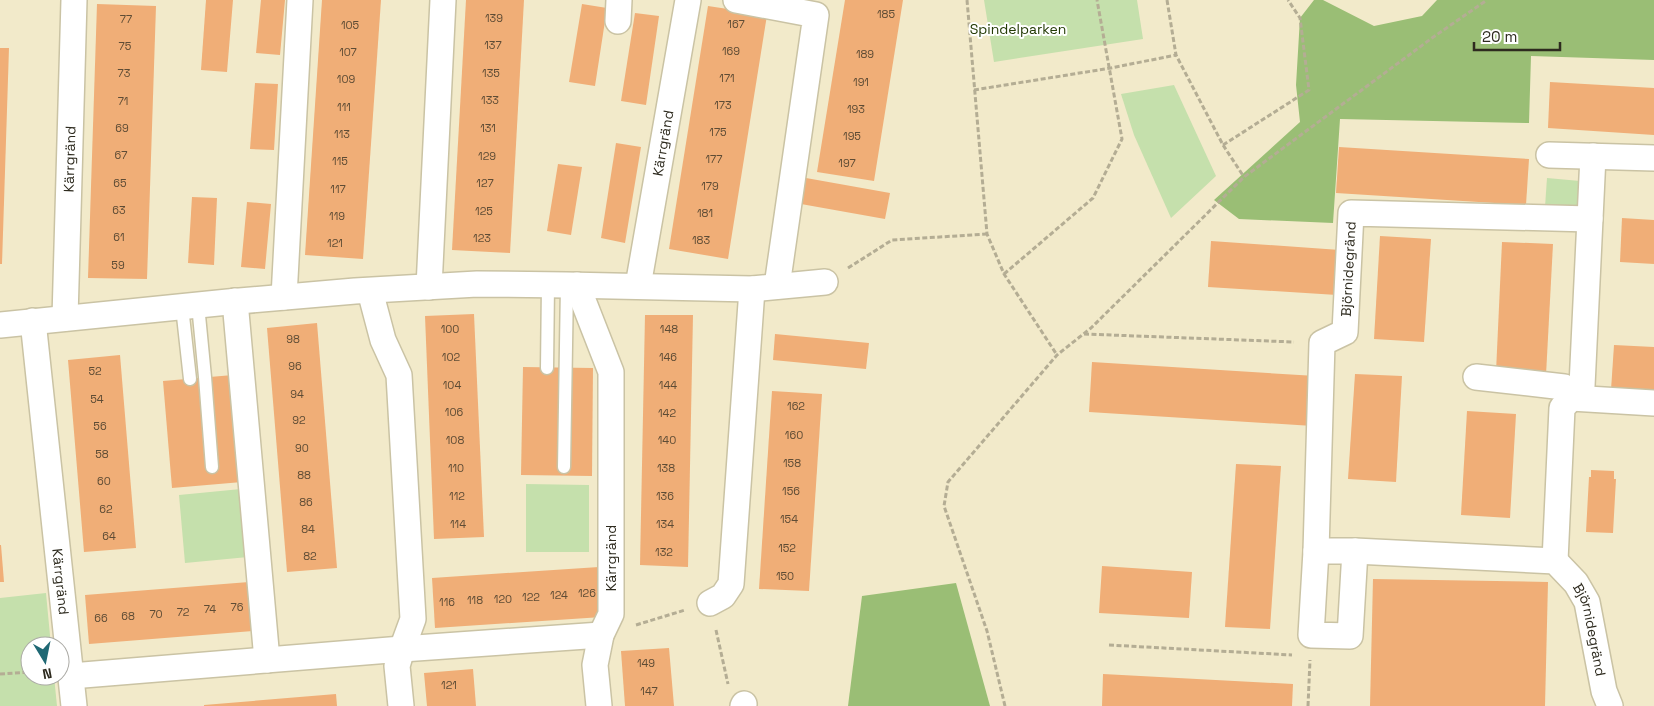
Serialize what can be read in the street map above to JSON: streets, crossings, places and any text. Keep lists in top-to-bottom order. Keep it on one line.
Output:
{"streets":{"street":["Kärrgränd","Björnidegränd"]},"parks":["Spindelparken"],"house_numbers":["185","139","77","167","105","137","75","169","107","189","73","135","171","109","191","133","71","173","111","193","69","131","175","113","195","67","129","177","115","197","65","127","179","117","63","125","181","119","61","123","183","121","59","100","148","98","102","146","96","52","104","144","94","54","162","106","142","92","56","160","108","140","90","58","158","110","138","88","60","156","112","136","86","62","154","114","134","84","64","152","132","82","150","126","124","122","120","118","116","76","74","72","70","68","66","149","121","147"],"scale_bar":"20 m","north":"bottom"}
